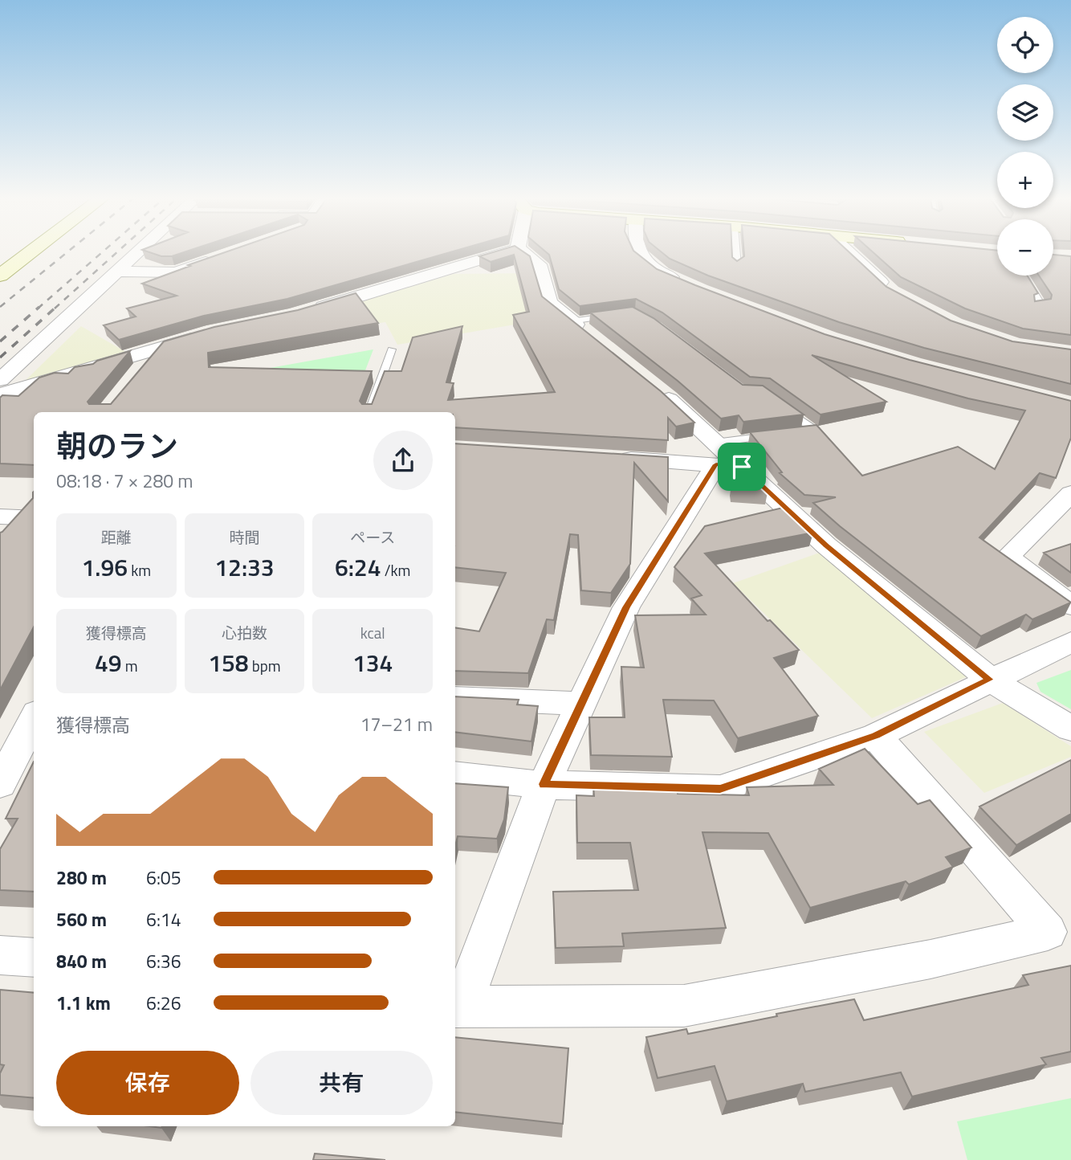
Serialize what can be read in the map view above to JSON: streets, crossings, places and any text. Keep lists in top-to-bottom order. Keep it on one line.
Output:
{"page":{"map_buttons":["+","−"],"heading":["朝のラン","08:18 · 7 × 280 m"],"stats":[["距離","1.96 km"],["時間","12:33"],["ペース","6:24 /km"],["獲得標高","49 m"],["心拍数","158 bpm"],["kcal","134"]],"chart":["獲得標高","17–21 m"],"list":[{"name":"280 m","note":"6:05"},{"name":"560 m","note":"6:14"},{"name":"840 m","note":"6:36"},{"name":"1.1 km","note":"6:26"}],"buttons":["保存","共有"]}}
